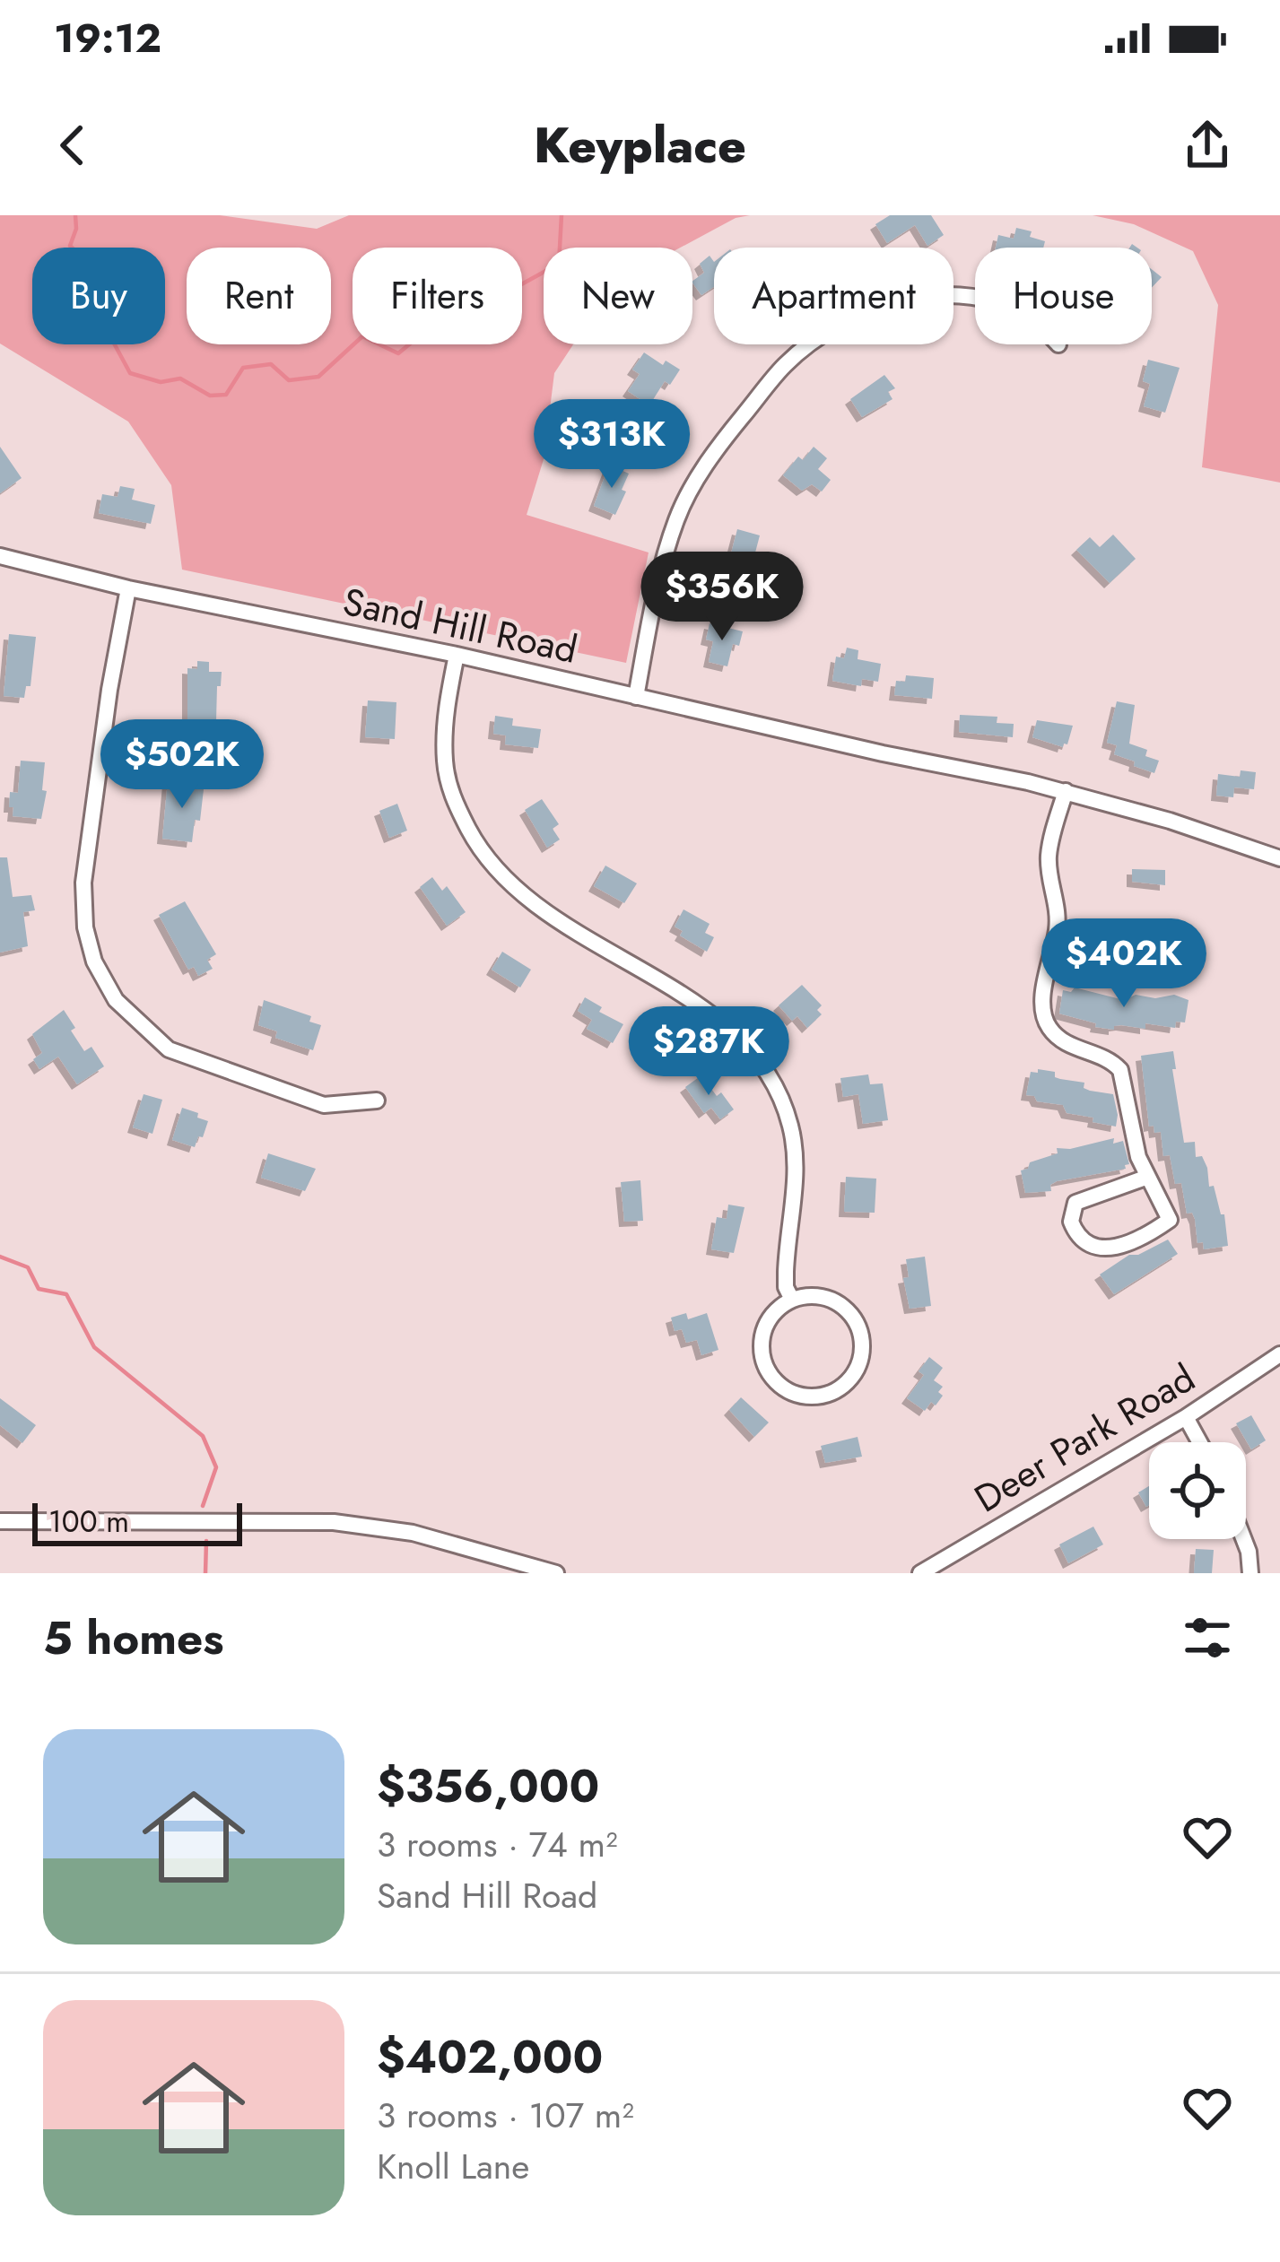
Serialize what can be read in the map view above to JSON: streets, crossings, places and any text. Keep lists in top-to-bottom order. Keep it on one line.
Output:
{"streets":{"street":["Sand Hill Road","Deer Park Road"]},"scale_bar":"100 m","page":{"status":"19:12","header":"Keyplace","chip":["Buy","Rent","Filters","New","Apartment","House"],"price":["$313K","$356K","$502K","$402K","$287K"],"scale":"100 m","heading":"5 homes","list":[{"name":"$356,000","note":"3 rooms · 74 m² · Sand Hill Road"},{"name":"$402,000","note":"3 rooms · 107 m² · Knoll Lane"}]}}
